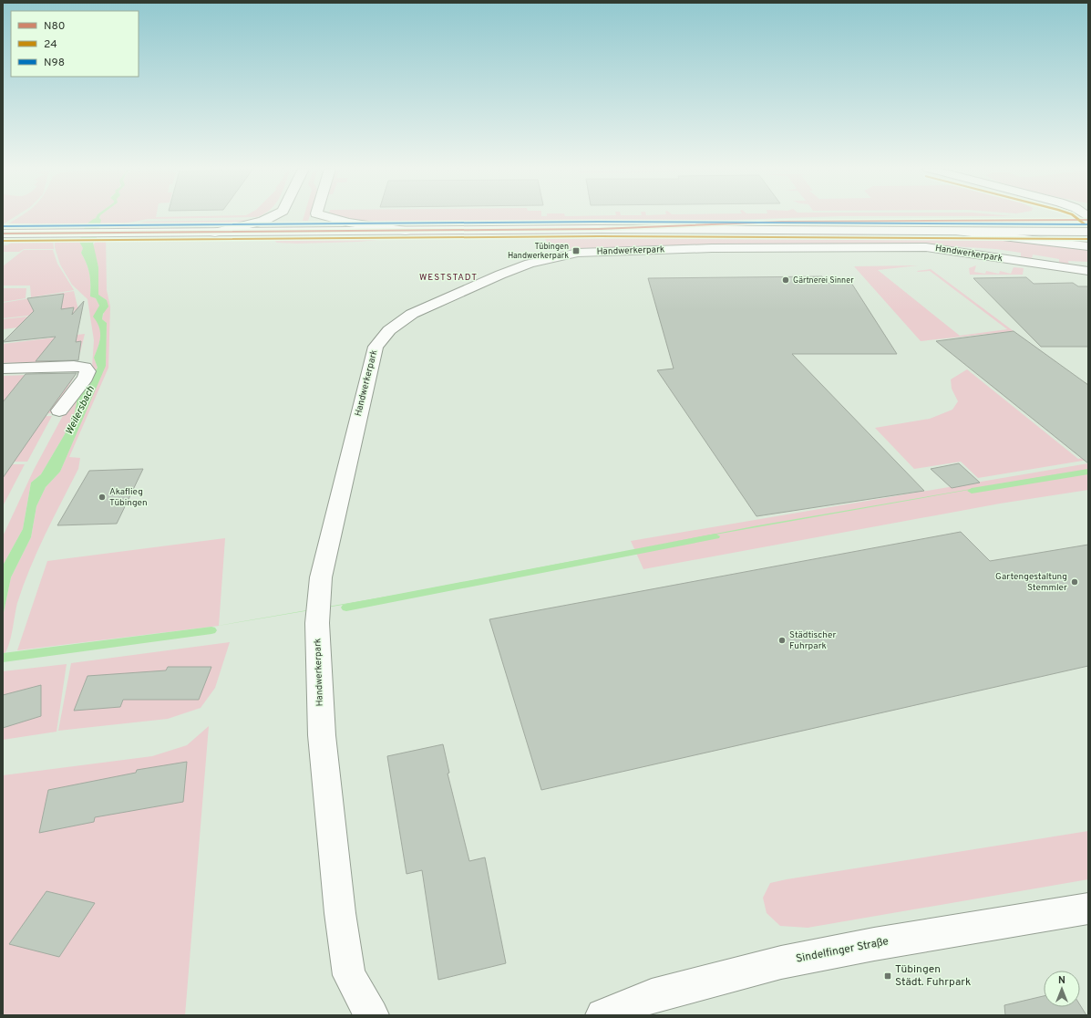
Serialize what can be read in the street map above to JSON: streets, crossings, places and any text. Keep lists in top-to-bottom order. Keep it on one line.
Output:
{"streets":{"street":["Handwerkerpark","Sindelfinger Straße"]},"districts":["WESTSTADT"],"water":["Weilersbach"],"places":{"transit":["Tübingen Handwerkerpark","Tübingen Städt. Fuhrpark"],"other":["Gärtnerei Sinner","Akaflieg Tübingen","Gartengestaltung Stemmler","Städtischer Fuhrpark"]},"lines":["transit line 24","transit line N80","transit line N98"],"legend":["N80","24","N98"],"north":"top"}
